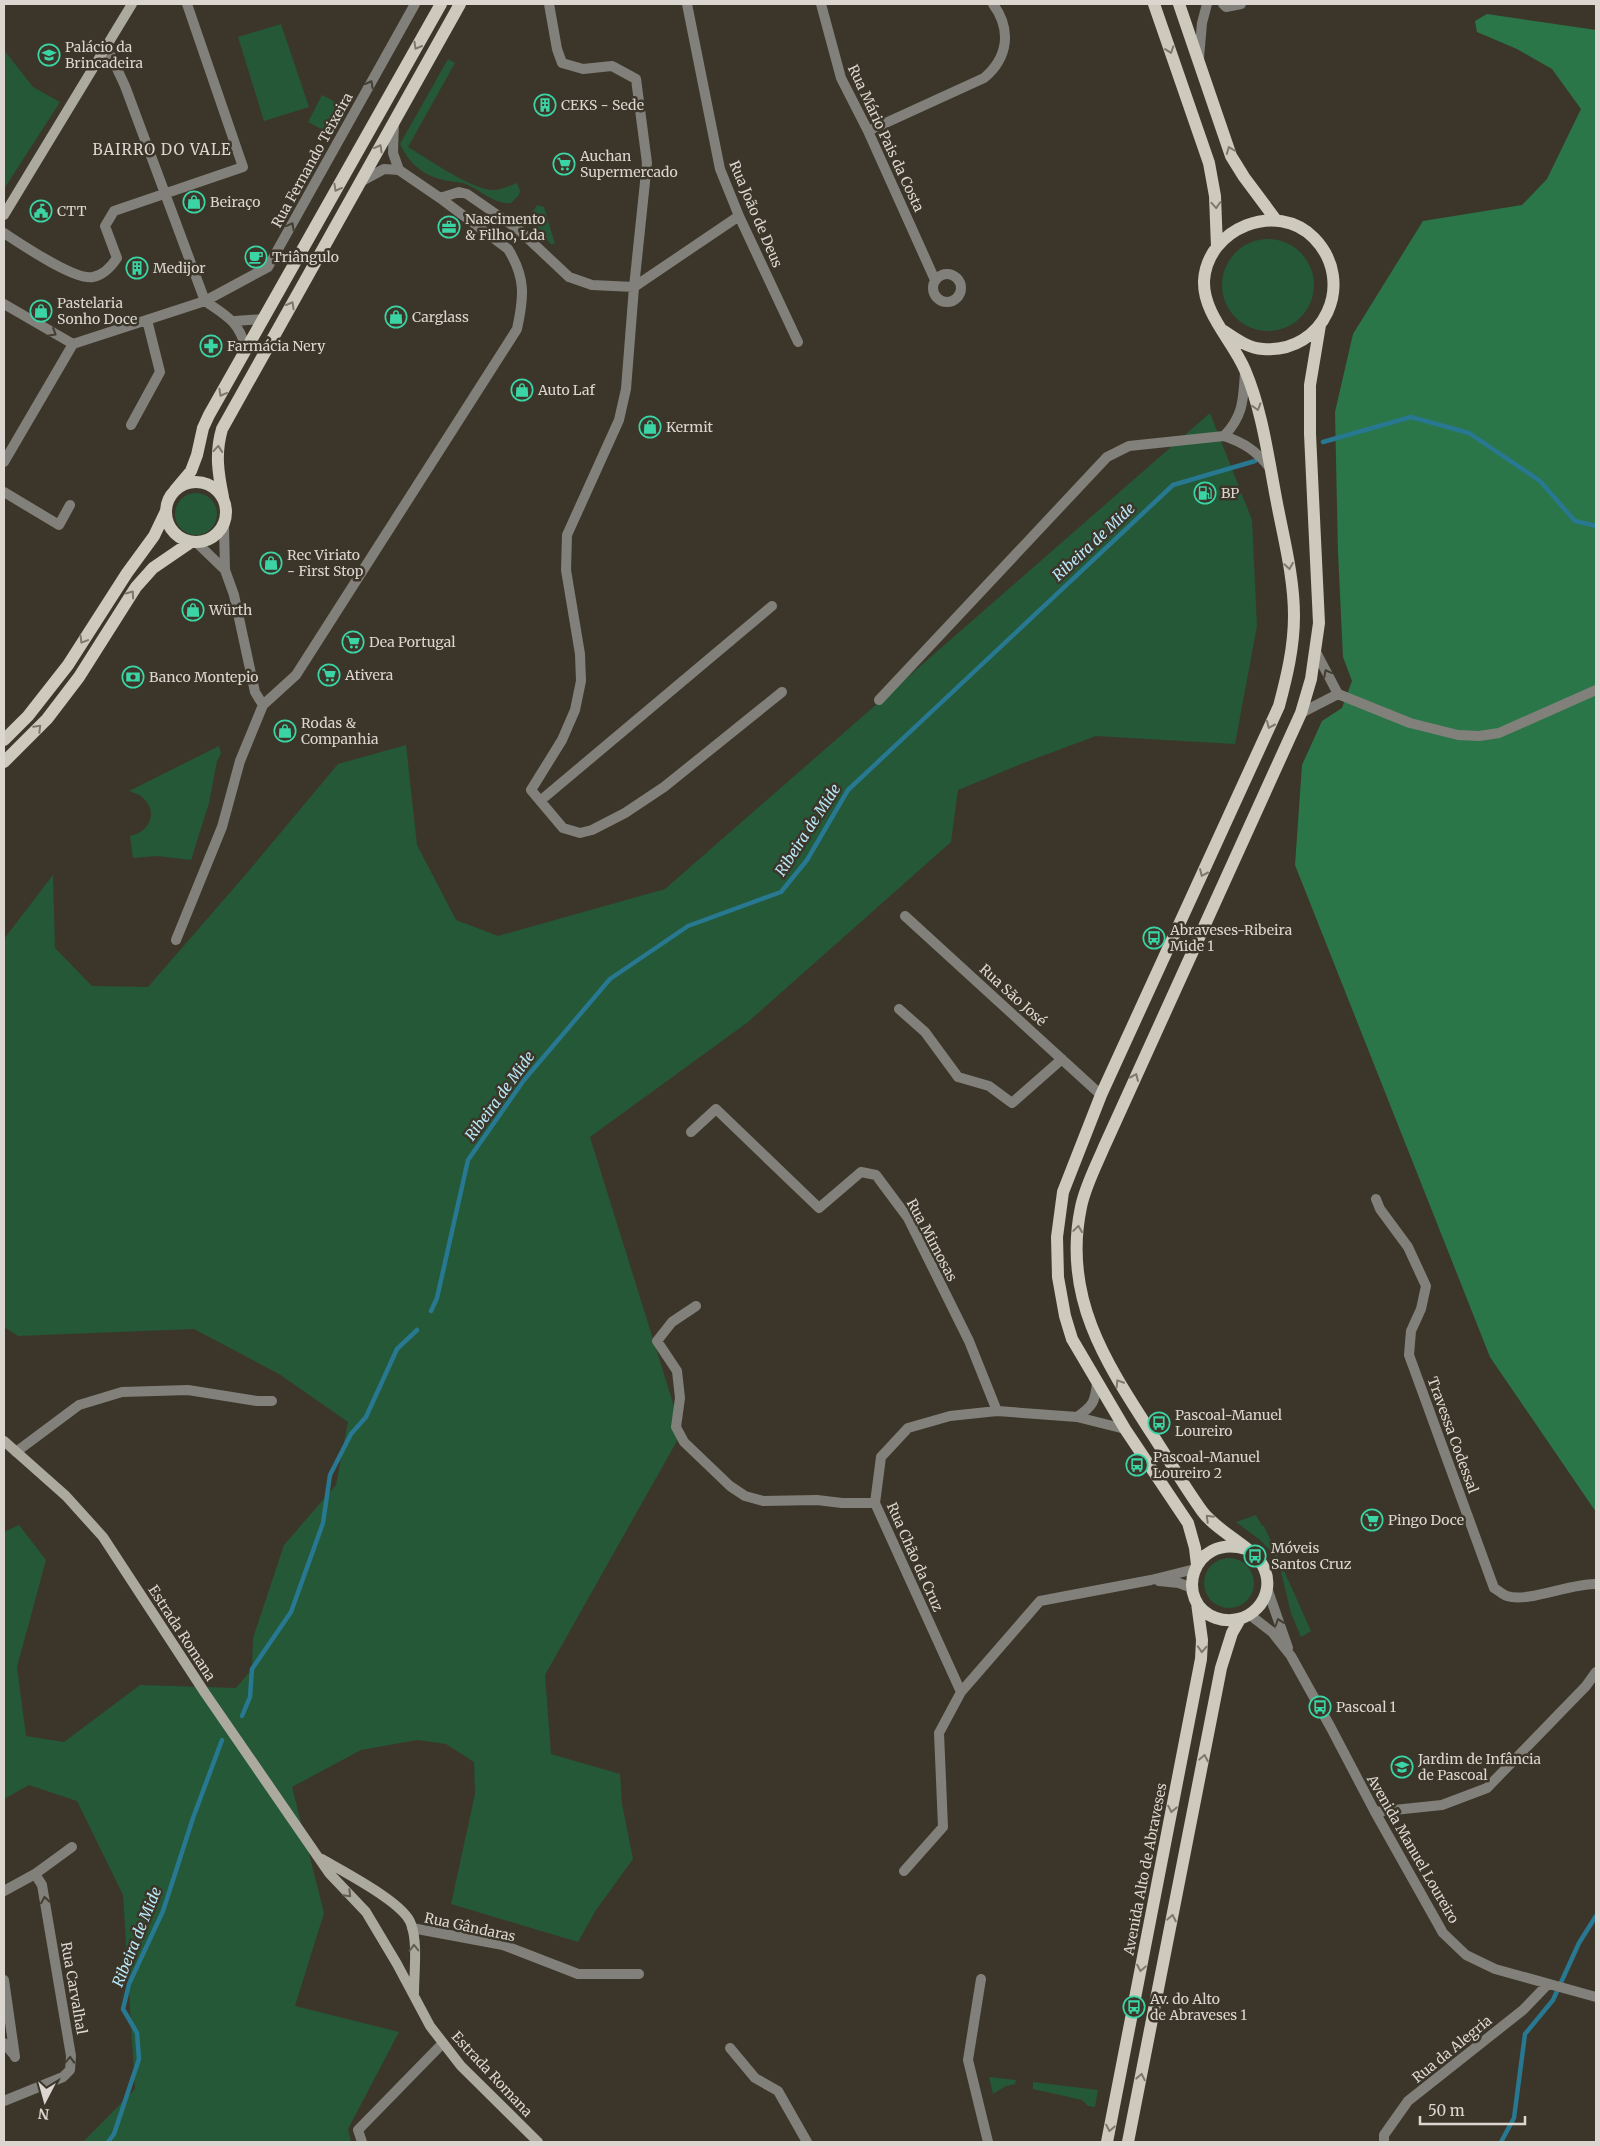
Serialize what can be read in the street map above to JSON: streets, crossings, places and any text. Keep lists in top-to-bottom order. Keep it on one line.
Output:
{"streets":{"main road":["Avenida Alto de Abraveses"],"street":["Rua Mário Pais da Costa","Rua Fernando Teixeira","Rua João de Deus","Rua São José","Rua Mimosas","Travessa Codessal","Rua Chão da Cruz","Estrada Romana","Avenida Manuel Loureiro","Rua Gândaras","Rua Carvalhal","Rua da Alegria"]},"crossings":[["Rua Mimosas","Rua Chão da Cruz"],["Estrada Romana","Rua Gândaras"],["Avenida Manuel Loureiro","Avenida Alto de Abraveses"],["Avenida Manuel Loureiro","Rua da Alegria"]],"one_way":["Rua Fernando Teixeira","Rua Carvalhal"],"districts":["BAIRRO DO VALE"],"water":["Ribeira de Mide"],"places":{"school or university":["Palácio da Brincadeira","Jardim de Infância de Pascoal"],"building":["CEKS - Sede","Medijor"],"supermarket":["Auchan Supermercado","Dea Portugal","Ativera","Pingo Doce"],"shop":["Beiraço","Pastelaria Sonho Doce","Carglass","Auto Laf","Kermit","Rec Viriato - First Stop","Würth","Rodas & Companhia"],"public building":["CTT"],"office":["Nascimento & Filho, Lda"],"cafe":["Triângulo"],"pharmacy":["Farmácia Nery"],"fuel station":["BP"],"bank":["Banco Montepio"],"bus stop":["Abraveses-Ribeira Mide 1","Pascoal-Manuel Loureiro","Pascoal-Manuel Loureiro 2","Móveis Santos Cruz","Pascoal 1","Av. do Alto de Abraveses 1"]},"scale_bar":"50 m","north":"bottom"}
